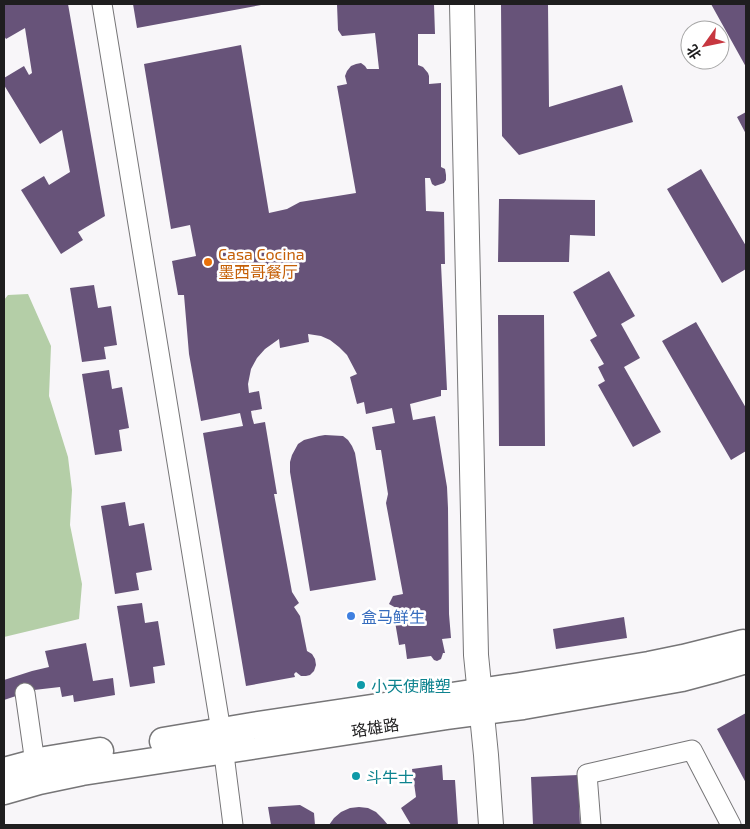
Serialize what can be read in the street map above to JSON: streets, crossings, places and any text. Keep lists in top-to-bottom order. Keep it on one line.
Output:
{"streets":{"main road":["珞雄路"]},"places":["Casa Cocina 墨西哥餐厅","盒马鲜生","小天使雕塑","斗牛士"],"north":"bottom left"}
